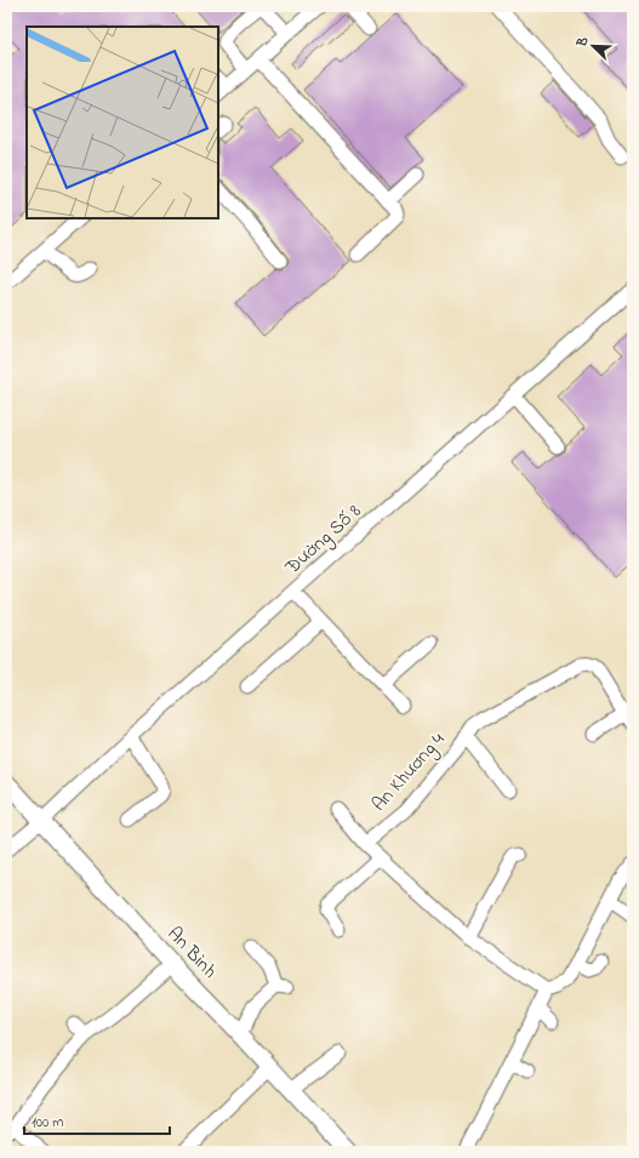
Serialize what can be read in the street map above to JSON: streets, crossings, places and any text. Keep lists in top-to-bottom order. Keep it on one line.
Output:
{"streets":{"main road":["An Bình"],"street":["Đường Số 8","An Khương 4"]},"crossings":[["Đường Số 8","An Bình"]],"scale_bar":"100 m","north":"top left"}
